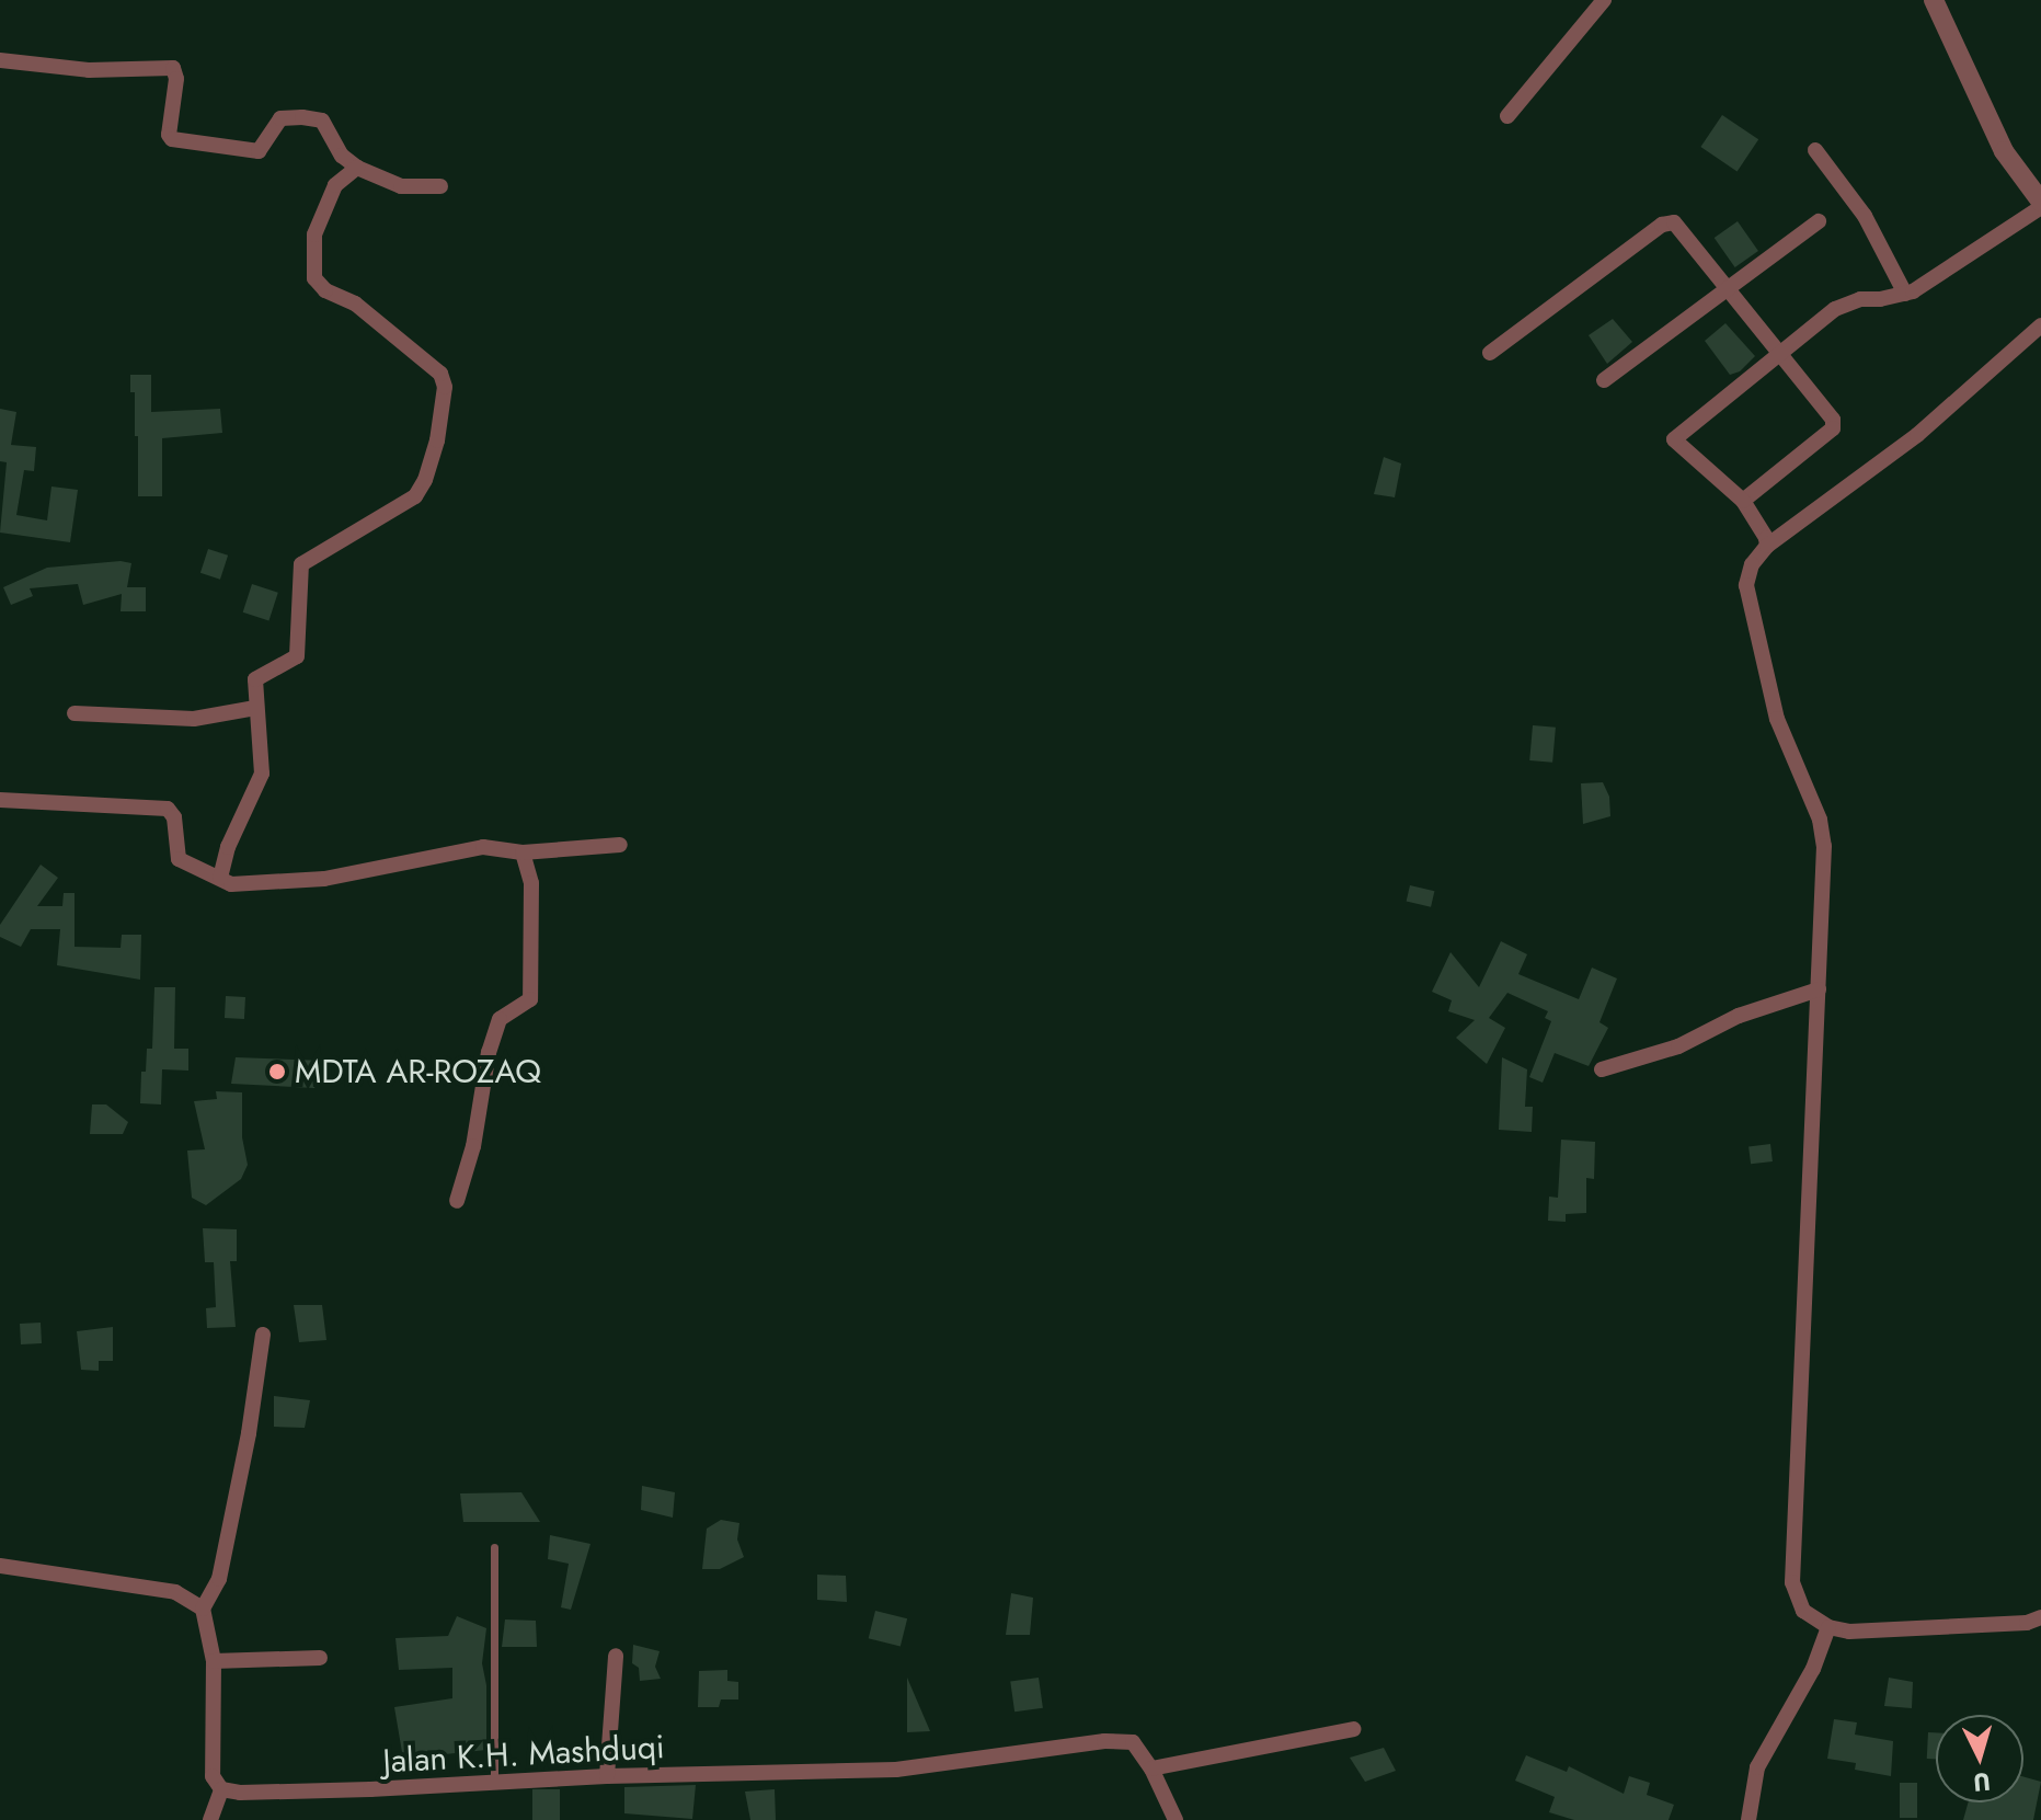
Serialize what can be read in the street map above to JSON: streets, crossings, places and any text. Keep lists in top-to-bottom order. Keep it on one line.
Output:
{"streets":{"street":["Jalan K.H. Mashduqi"]},"places":["MDTA AR-ROZAQ"],"north":"bottom"}
